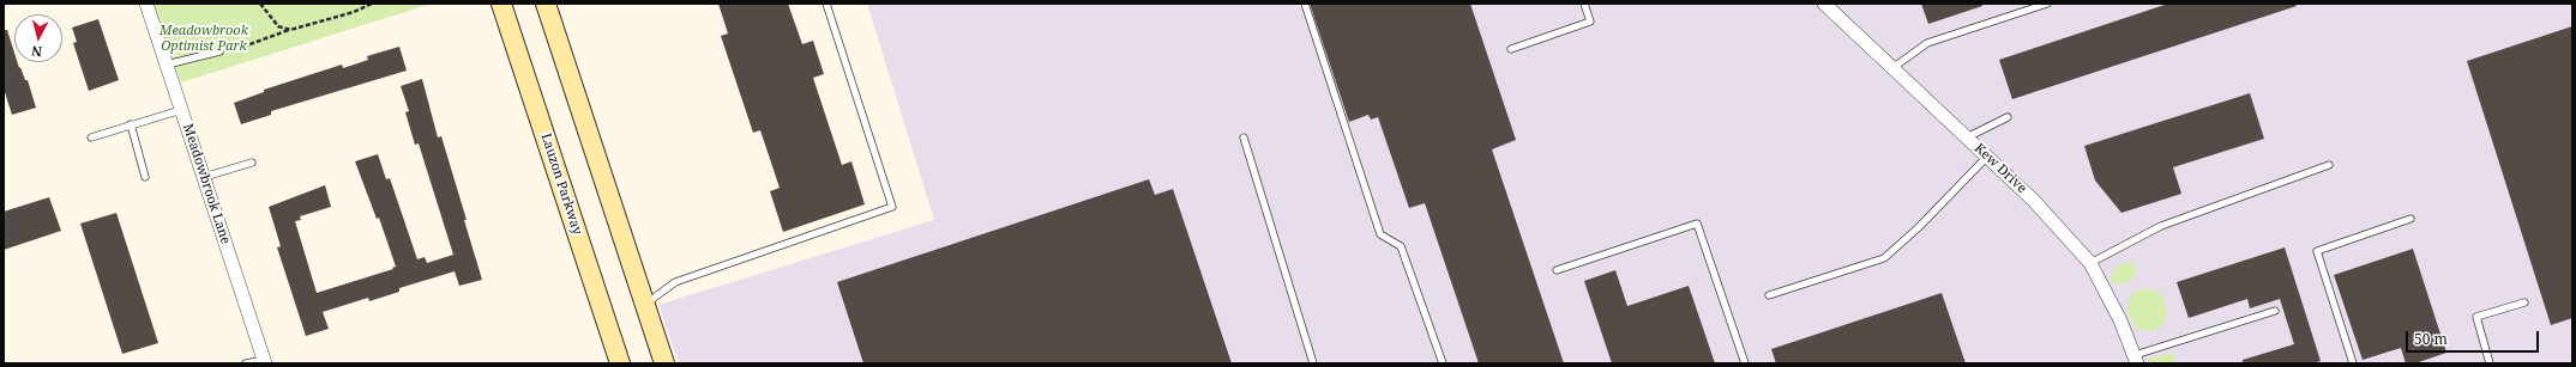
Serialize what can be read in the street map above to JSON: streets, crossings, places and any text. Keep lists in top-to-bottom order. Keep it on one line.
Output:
{"streets":{"main road":["Lauzon Parkway"],"street":["Kew Drive","Meadowbrook Lane"]},"parks":["Meadowbrook Optimist Park"],"scale_bar":"50 m","north":"bottom"}
